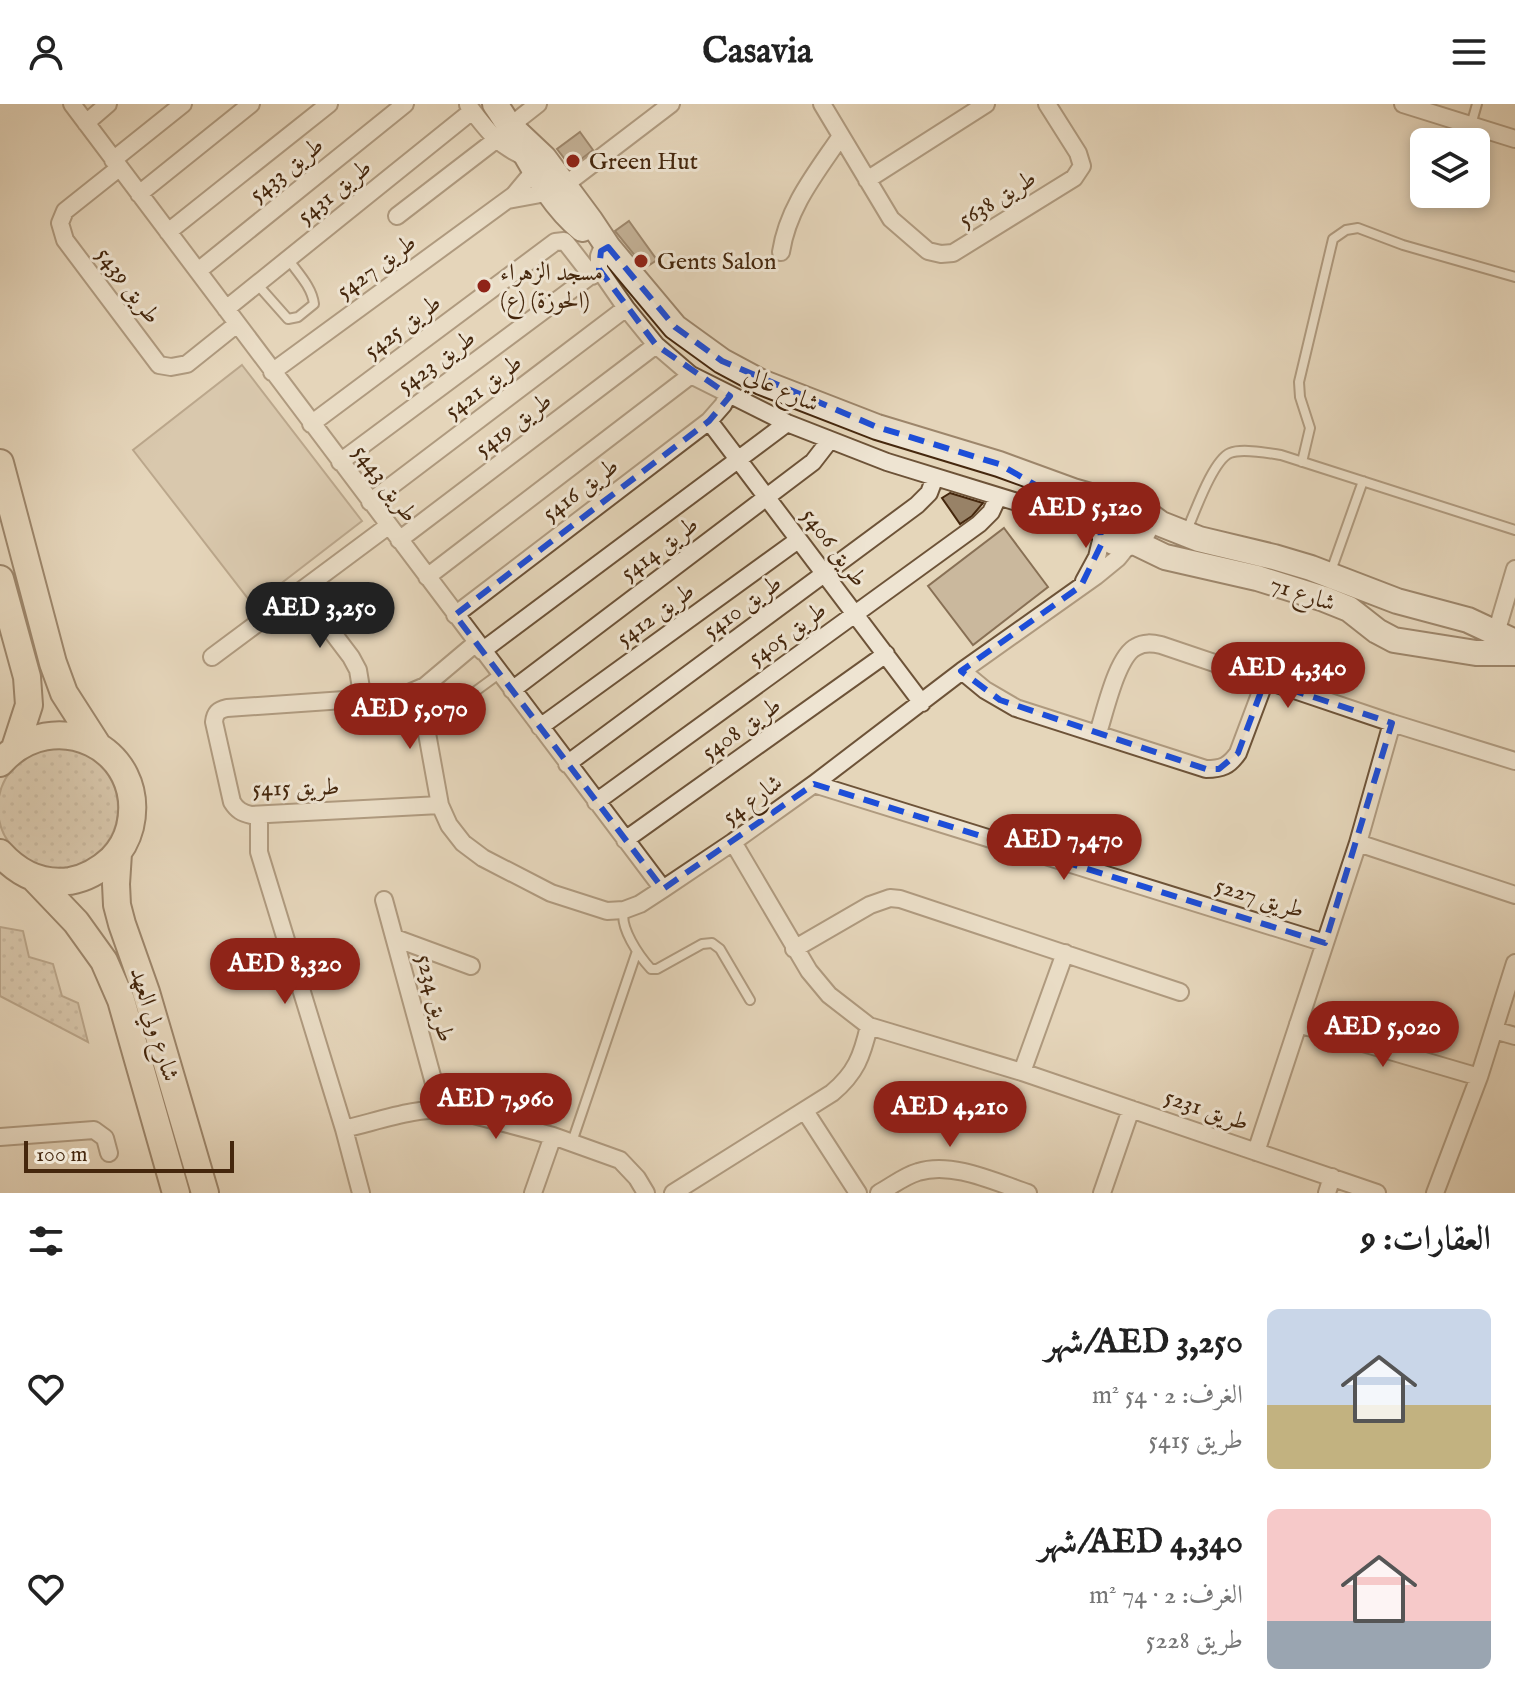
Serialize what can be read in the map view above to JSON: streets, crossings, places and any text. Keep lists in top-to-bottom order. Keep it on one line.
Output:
{"streets":{"main road":["شارع ولي العهد"],"street":["طريق 5433","طريق 5431","طريق 5638","طريق 5427","طريق 5439","طريق 5425","طريق 5423","طريق 5421","شارع عالي","طريق 5419","طريق 5443","طريق 5416","طريق 5406","طريق 5414","شارع 71","طريق 5410","طريق 5412","طريق 5405","طريق 5408","طريق 5415","شارع 54","طريق 5227","طريق 5234","طريق 5231"]},"crossings":[["طريق 5433","طريق 5443"],["طريق 5431","طريق 5443"],["طريق 5427","شارع عالي"],["طريق 5427","طريق 5443"],["طريق 5439","طريق 5443"],["طريق 5425","طريق 5423"],["طريق 5425","شارع عالي"],["طريق 5425","طريق 5443"],["طريق 5423","شارع عالي"],["طريق 5423","طريق 5443"],["طريق 5421","طريق 5443"],["شارع عالي","شارع 71"],["شارع عالي","شارع 54"],["طريق 5419","طريق 5443"],["طريق 5443","طريق 5416"],["طريق 5443","طريق 5414"],["طريق 5443","طريق 5410"],["طريق 5443","طريق 5412"],["طريق 5443","طريق 5405"],["طريق 5443","طريق 5408"],["طريق 5443","طريق 5415"],["طريق 5443","شارع 54"],["طريق 5416","طريق 5406"],["طريق 5406","طريق 5414"],["طريق 5406","طريق 5410"],["طريق 5406","طريق 5412"],["طريق 5406","طريق 5405"],["طريق 5406","طريق 5408"],["طريق 5406","طريق 5415"],["طريق 5406","شارع 54"],["شارع 71","شارع 54"],["شارع 54","طريق 5227"],["شارع 54","طريق 5231"]],"places":["Green Hut","Gents Salon","مسجد الزهراء (ع) (الحوزة)"],"scale_bar":"100 m","page":{"header":"Casavia","price":["AED 5,120","AED 3,250","AED 4,340","AED 5,070","AED 7,470","AED 8,320","AED 5,020","AED 7,960","AED 4,210"],"scale":"100 m","heading":"العقارات: 9","list":[{"name":"AED 3,250/شهر","note":"الغرف: 2 · 54 m² · طريق 5415"},{"name":"AED 4,340/شهر","note":"الغرف: 2 · 74 m² · طريق 5228"}]}}
